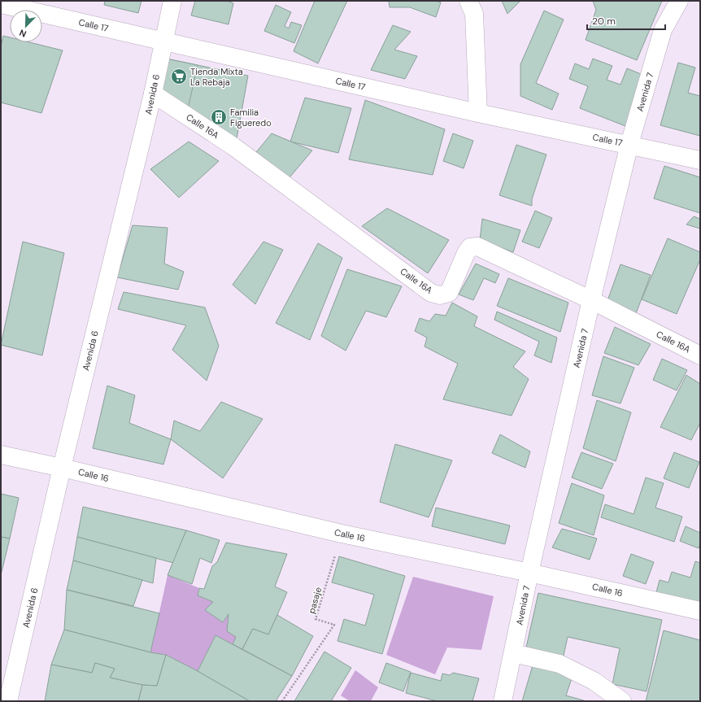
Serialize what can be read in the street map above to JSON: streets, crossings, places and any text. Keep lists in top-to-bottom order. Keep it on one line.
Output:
{"streets":{"street":["Calle 17","Avenida 7","Avenida 6","Calle 16A","Calle 16"],"path":["pasaje"]},"crossings":[["Calle 17","Avenida 7"],["Calle 17","Avenida 6"],["Avenida 7","Calle 16A"],["Avenida 7","Calle 16"],["Avenida 6","Calle 16A"],["Avenida 6","Calle 16"],["Calle 16","pasaje"]],"places":{"supermarket":["Tienda Mixta La Rebaja"],"building":["Familia Figueredo"]},"scale_bar":"20 m","north":"bottom left"}
